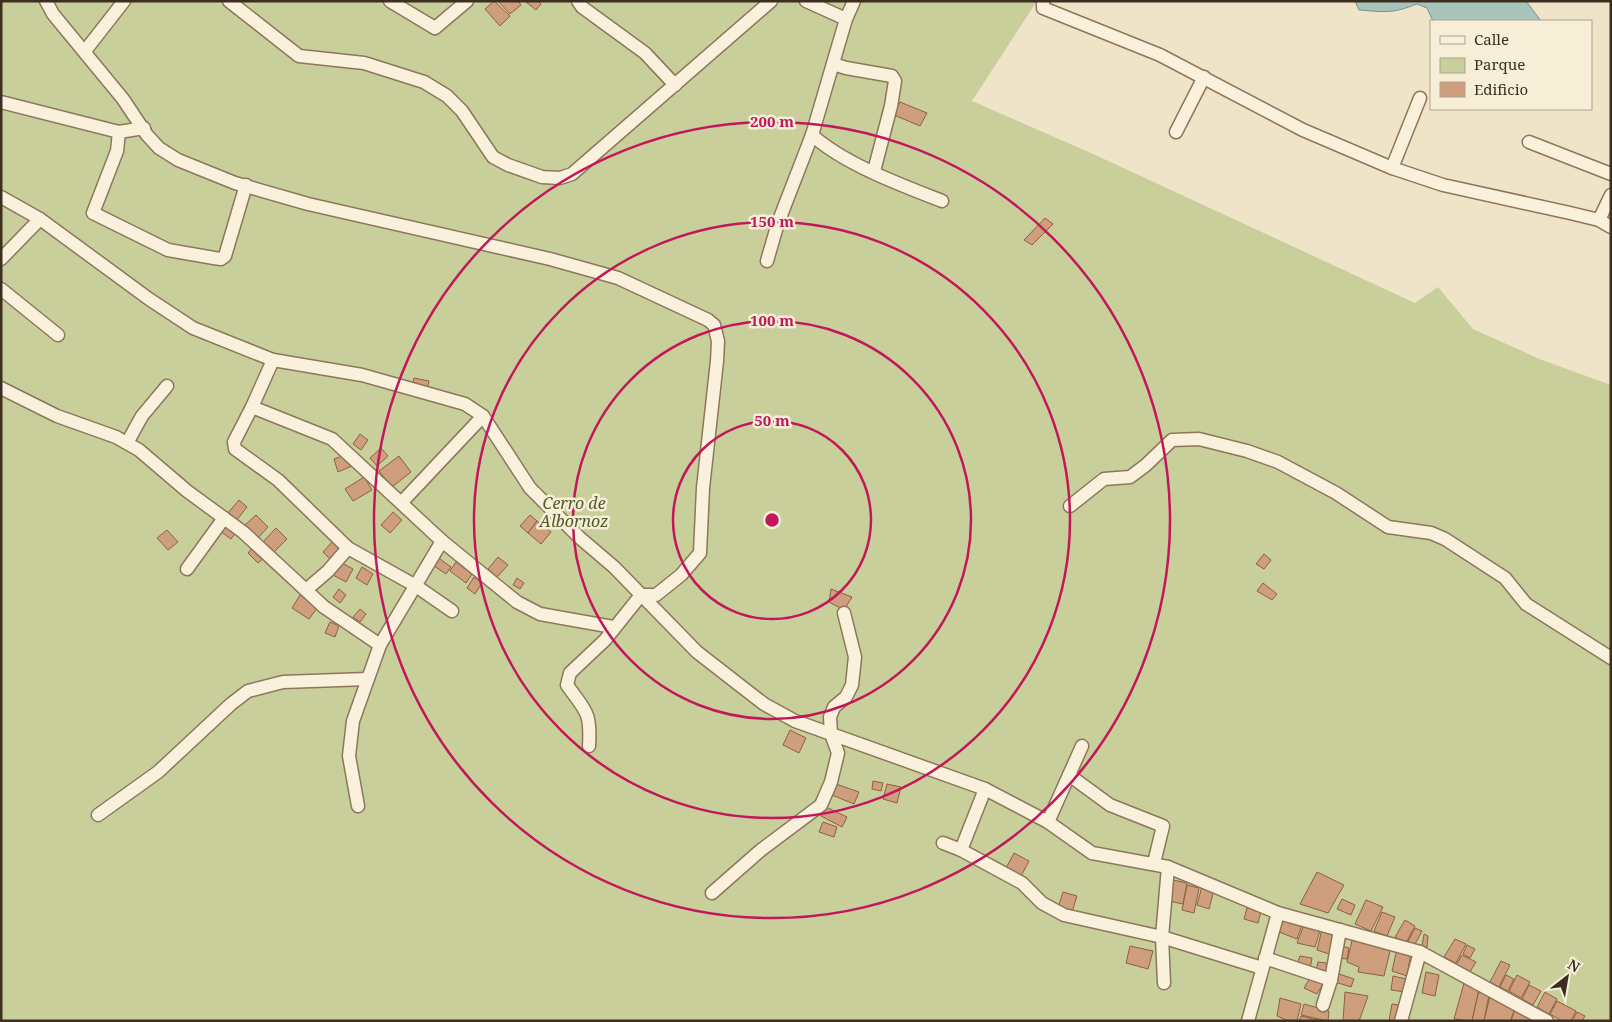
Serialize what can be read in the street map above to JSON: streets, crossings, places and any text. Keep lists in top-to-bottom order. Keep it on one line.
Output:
{"parks":["Cerro de Albornoz"],"legend":["Calle","Parque","Edificio"],"north":"top right","rings":["200 m","150 m","100 m","50 m"]}
